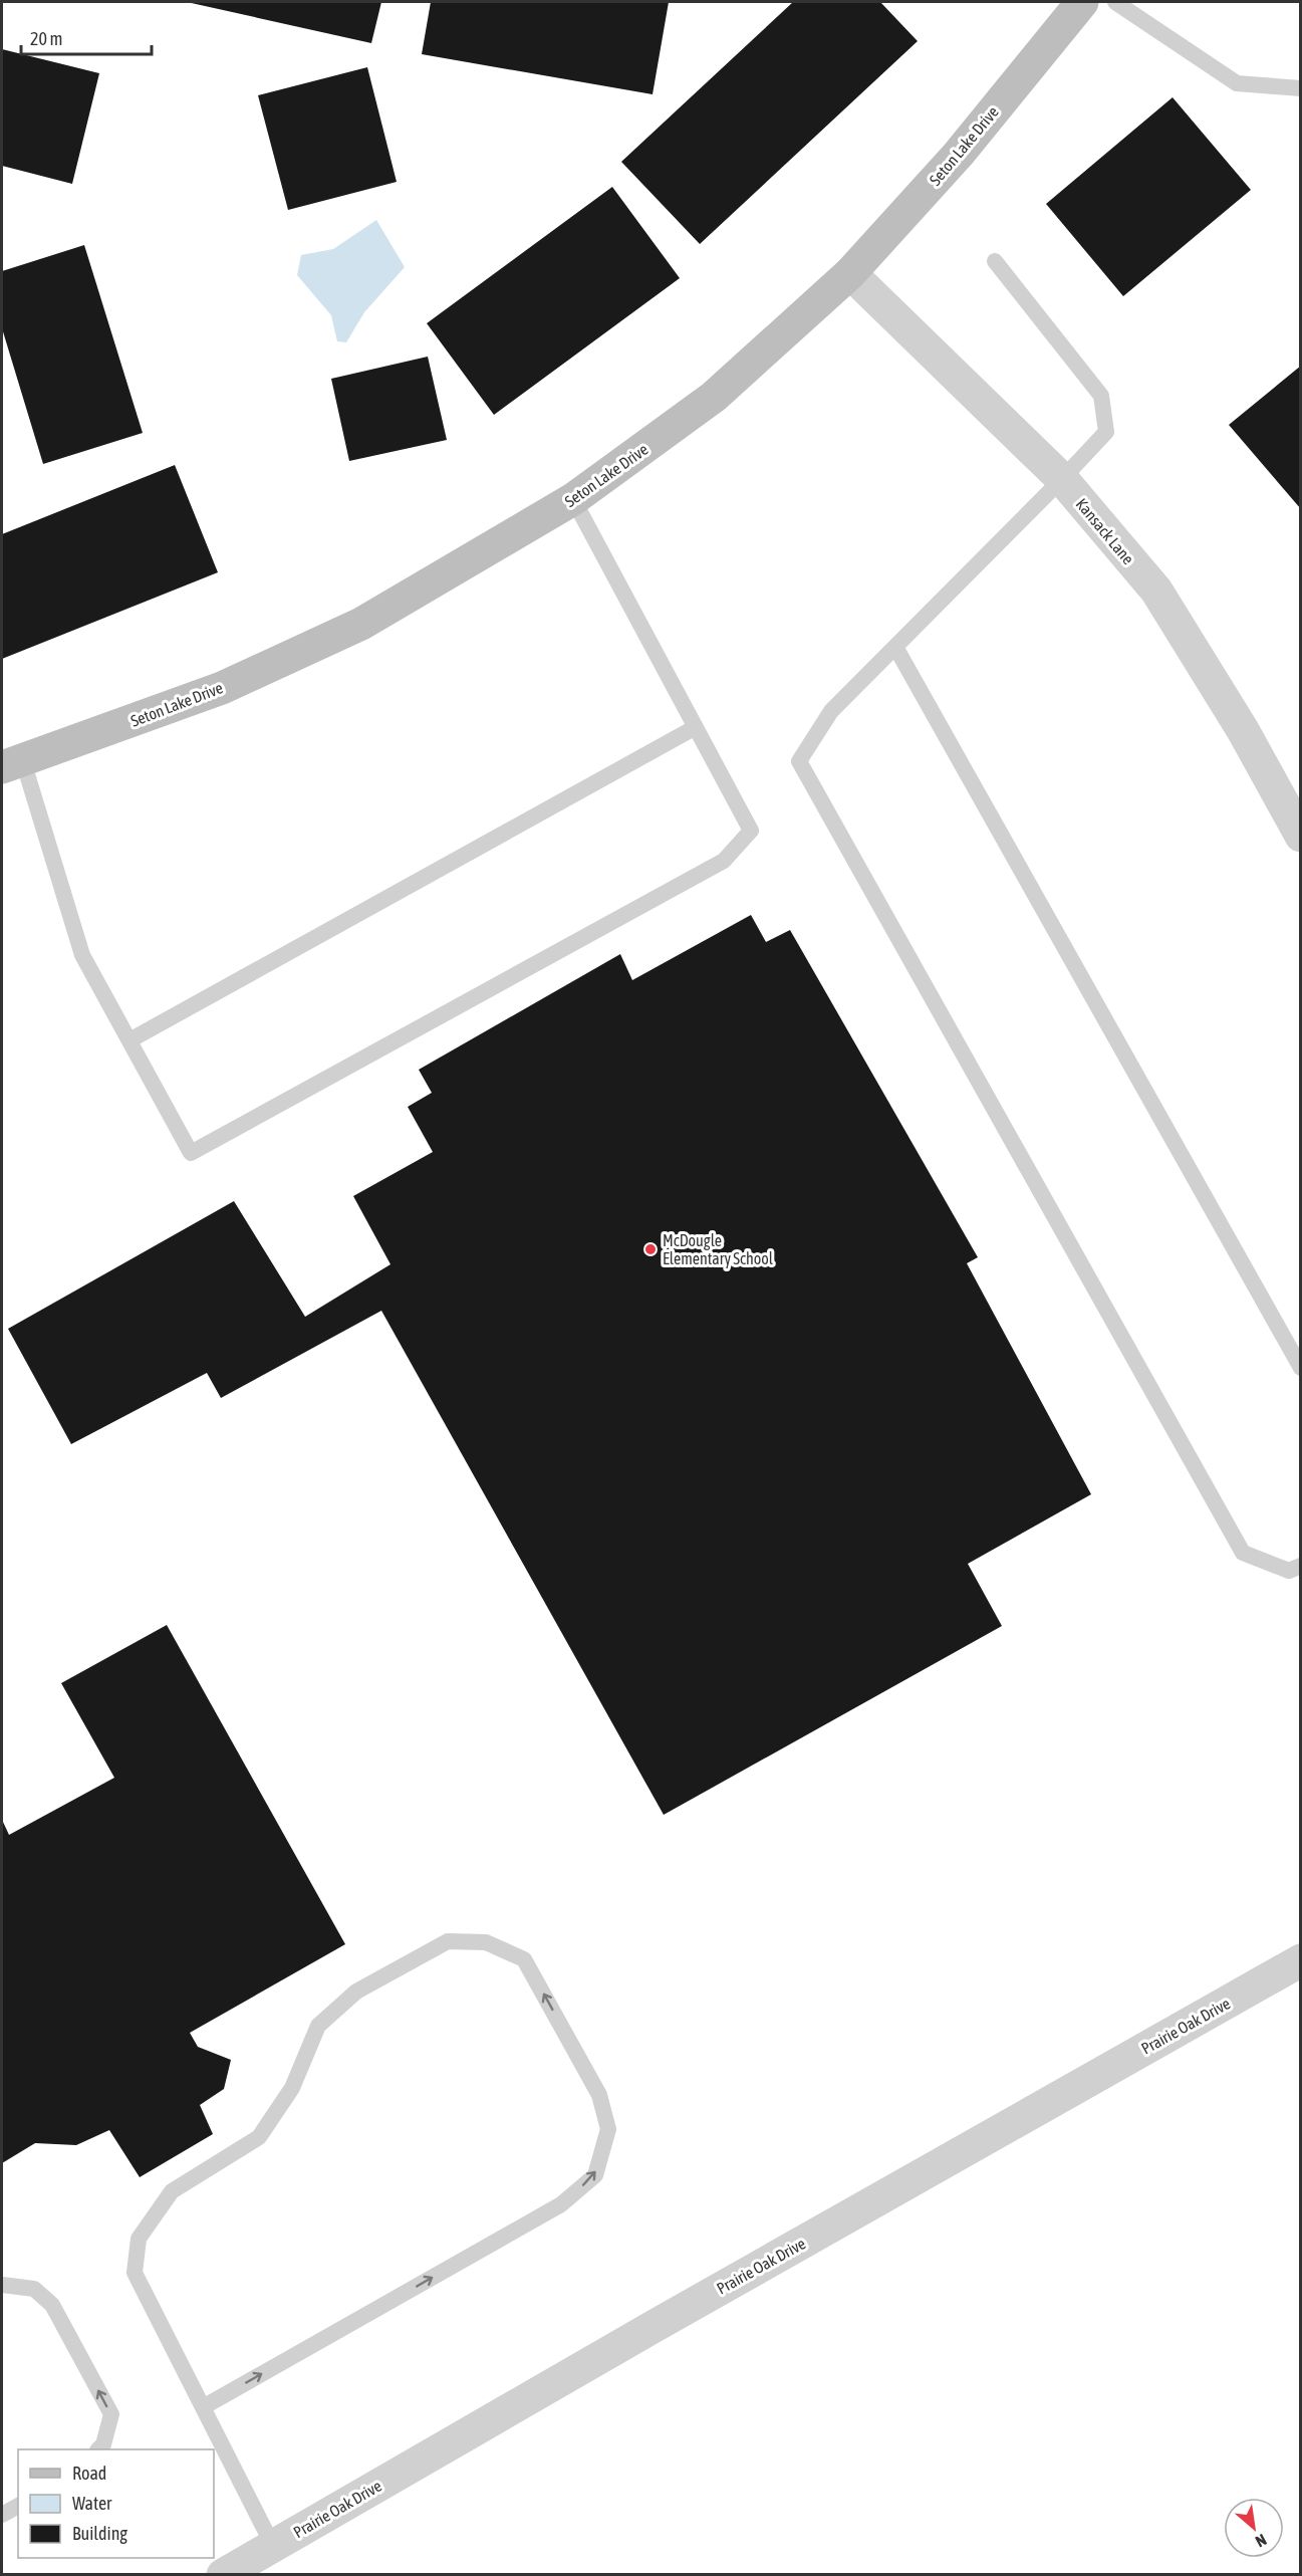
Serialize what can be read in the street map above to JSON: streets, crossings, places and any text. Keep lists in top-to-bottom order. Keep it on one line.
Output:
{"streets":{"street":["Seton Lake Drive","Kansack Lane","Prairie Oak Drive"]},"crossings":[["Seton Lake Drive","Kansack Lane"]],"places":["McDougle Elementary School"],"legend":["Road","Water","Building"],"scale_bar":"20 m","north":"bottom right"}
